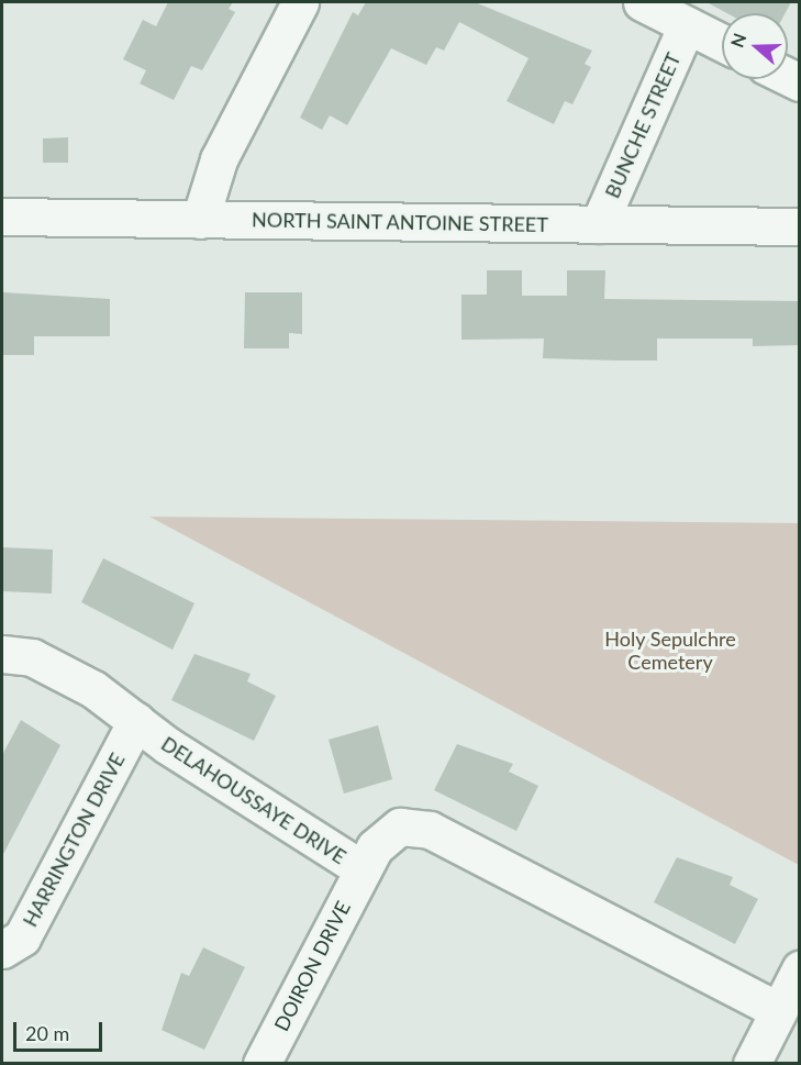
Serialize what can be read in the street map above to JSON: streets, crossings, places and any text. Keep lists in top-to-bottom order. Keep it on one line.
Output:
{"streets":{"street":["BUNCHE STREET","NORTH SAINT ANTOINE STREET","DELAHOUSSAYE DRIVE","HARRINGTON DRIVE","DOIRON DRIVE"]},"crossings":[["BUNCHE STREET","NORTH SAINT ANTOINE STREET"],["DELAHOUSSAYE DRIVE","HARRINGTON DRIVE"],["DELAHOUSSAYE DRIVE","DOIRON DRIVE"]],"parks":["Holy Sepulchre Cemetery"],"scale_bar":"20 m","north":"left"}
